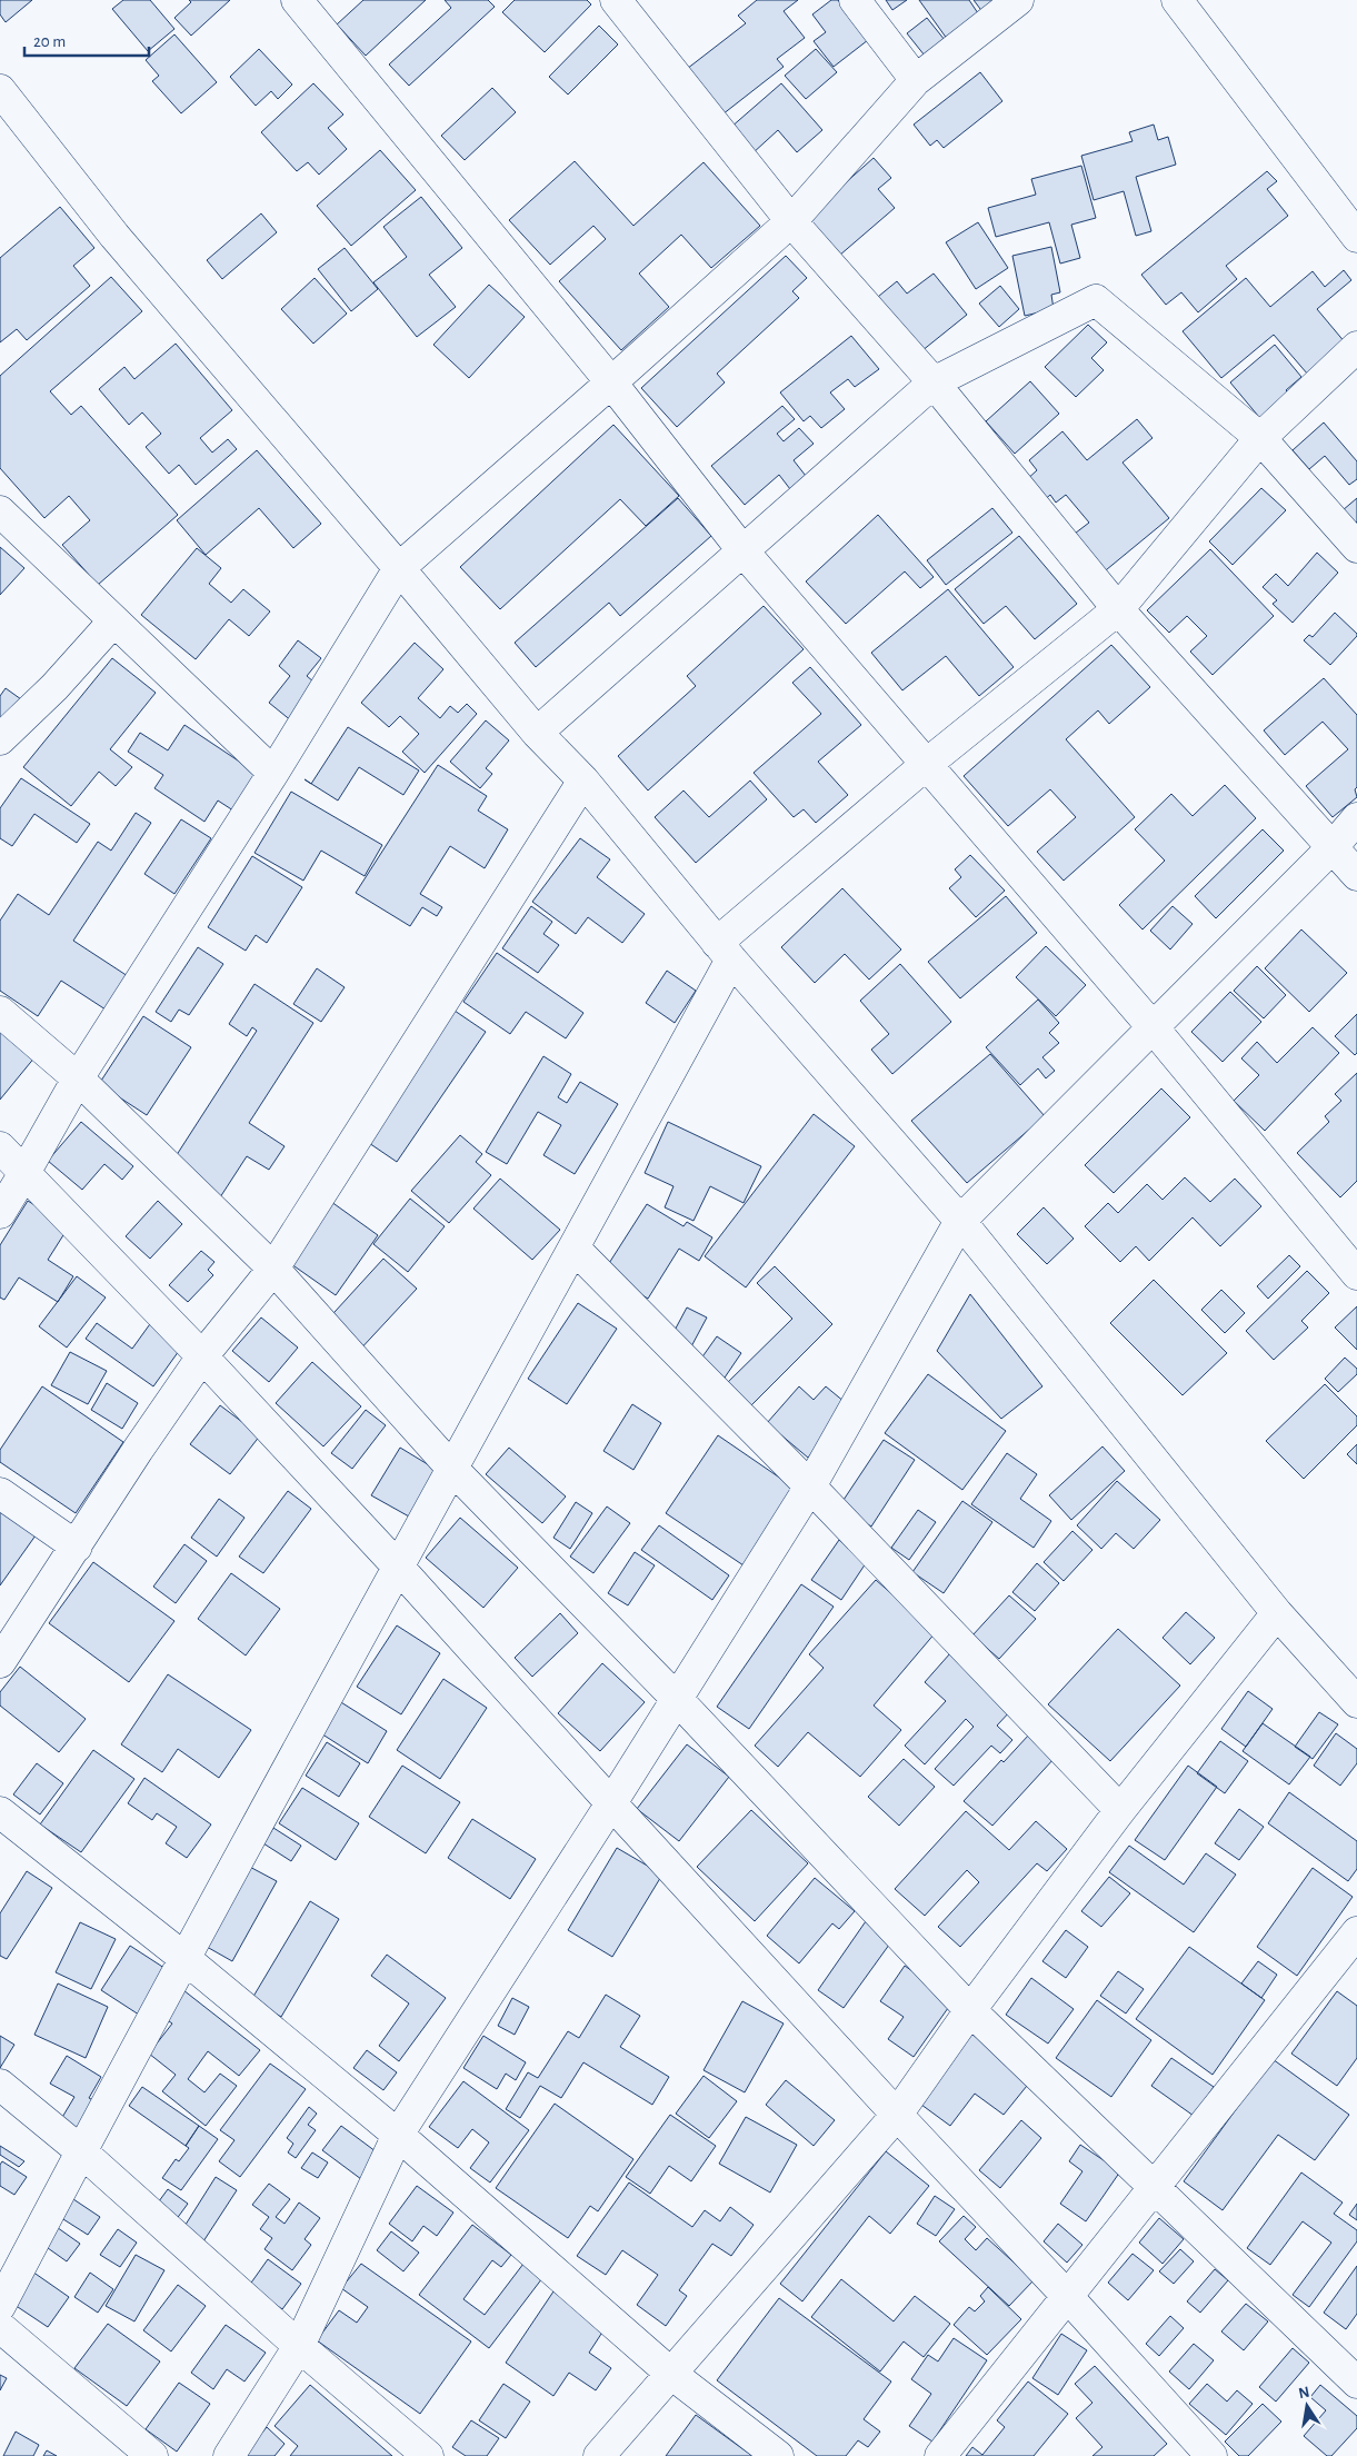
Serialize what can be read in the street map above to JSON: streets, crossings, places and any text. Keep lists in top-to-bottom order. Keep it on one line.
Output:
{"scale_bar":"20 m","north":"top"}
